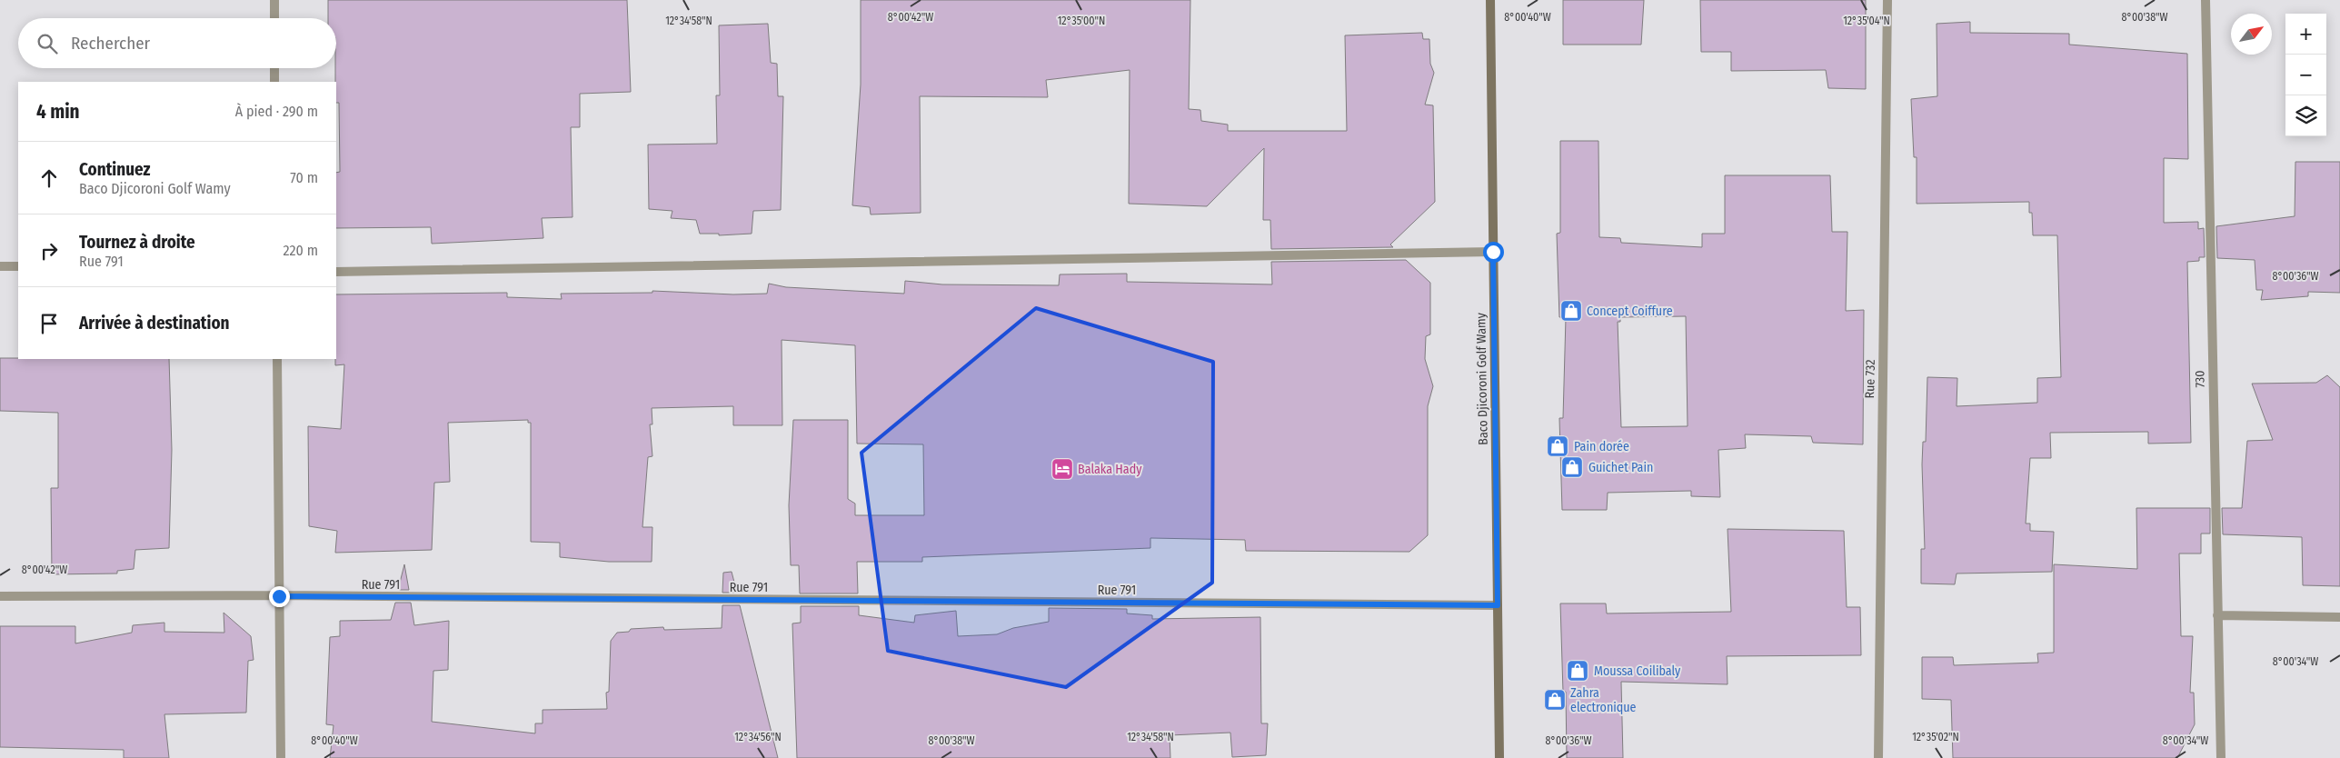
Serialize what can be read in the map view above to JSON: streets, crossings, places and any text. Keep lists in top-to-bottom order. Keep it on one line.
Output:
{"streets":{"street":["Baco Djicoroni Golf Wamy","Rue 732","730","Rue 791"]},"crossings":[["Baco Djicoroni Golf Wamy","Rue 791"]],"places":{"shop":["Concept Coiffure","Pain dorée","Guichet Pain","Moussa Coilibaly","Zahra electronique"],"hotel":["Balaka Hady"]},"north":"top right","page":{"map_buttons":["+","−"],"search":"Rechercher","heading":["4 min","À pied · 290 m"],"list":[["Continuez","Baco Djicoroni Golf Wamy","70 m"],["Tournez à droite","Rue 791","220 m"],"Arrivée à destination"]},"coordinates":["8°00'42\"W","8°00'40\"W","8°00'38\"W","12°35'04\"N","12°34'58\"N","12°35'00\"N","8°00'36\"W","8°00'34\"W","12°34'56\"N","12°35'02\"N"]}
